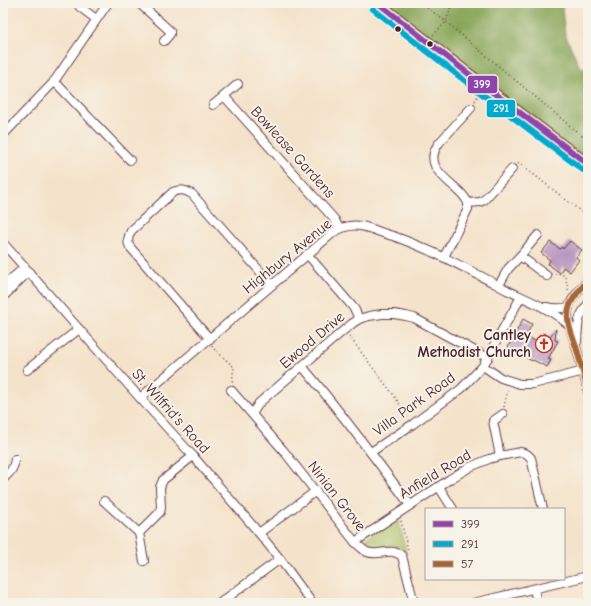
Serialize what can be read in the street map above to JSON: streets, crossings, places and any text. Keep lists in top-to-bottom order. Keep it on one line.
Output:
{"streets":{"street":["Bowlease Gardens","Highbury Avenue","Ewood Drive","Villa Park Road","St. Wilfrid's Road","Anfield Road","Ninian Grove"]},"crossings":[["Bowlease Gardens","Highbury Avenue"],["Highbury Avenue","Villa Park Road"],["Highbury Avenue","St. Wilfrid's Road"],["Ewood Drive","Villa Park Road"],["Ewood Drive","Ninian Grove"],["Anfield Road","Ninian Grove"]],"places":{"church":["Cantley Methodist Church"]},"lines":["transit line 399","transit line 291","transit line 57"],"legend":["399","291","57"]}
